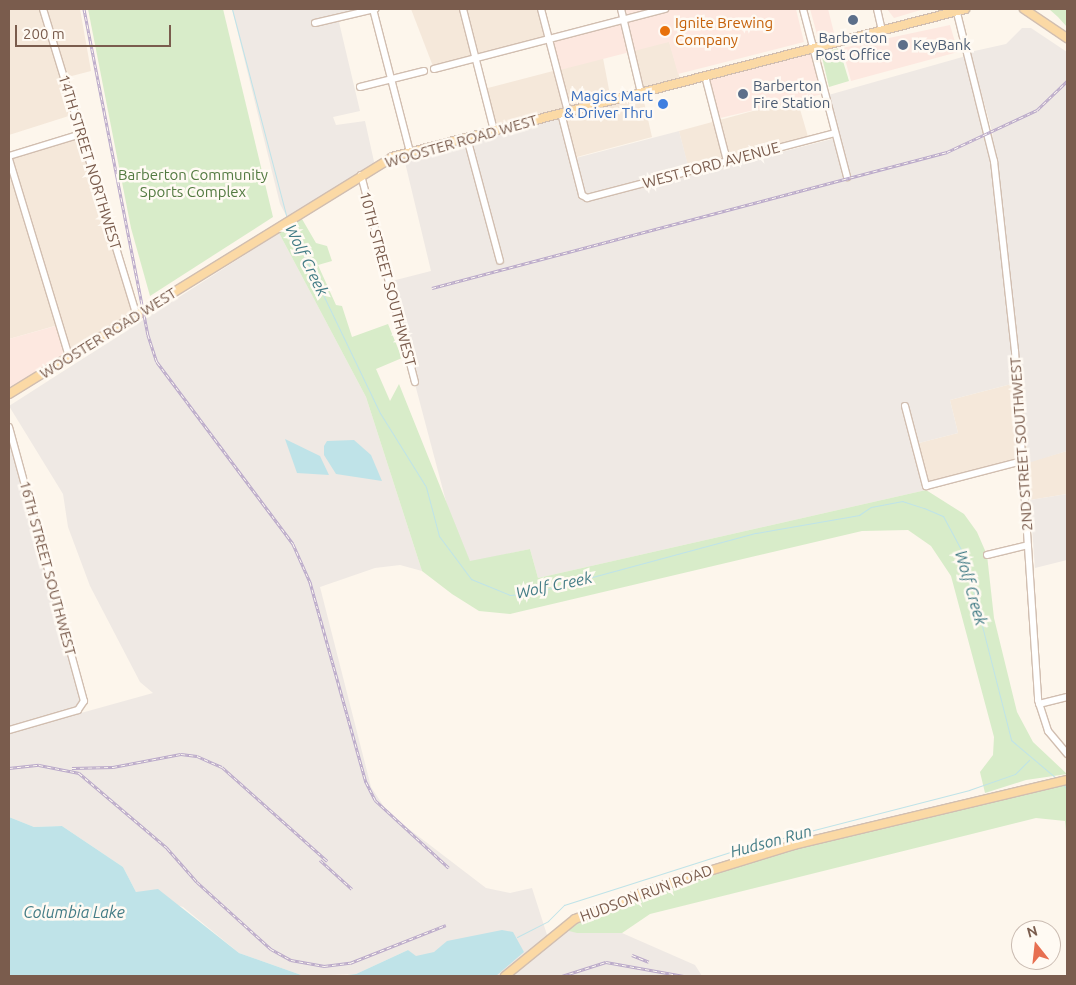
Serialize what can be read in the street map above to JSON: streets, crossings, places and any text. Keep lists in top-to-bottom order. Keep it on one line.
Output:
{"streets":{"main road":["WOOSTER ROAD WEST","HUDSON RUN ROAD"],"street":["14TH STREET NORTHWEST","WEST FORD AVENUE","10TH STREET SOUTHWEST","2ND STREET SOUTHWEST","16TH STREET SOUTHWEST"]},"crossings":[["WOOSTER ROAD WEST","14TH STREET NORTHWEST"],["WOOSTER ROAD WEST","WEST FORD AVENUE"],["WOOSTER ROAD WEST","10TH STREET SOUTHWEST"],["WOOSTER ROAD WEST","2ND STREET SOUTHWEST"]],"water":["Wolf Creek","Hudson Run","Columbia Lake"],"parks":["Barberton Community Sports Complex"],"places":["Barberton Post Office","Ignite Brewing Company","KeyBank","Barberton Fire Station","Magics Mart & Driver Thru"],"scale_bar":"200 m","north":"top"}
